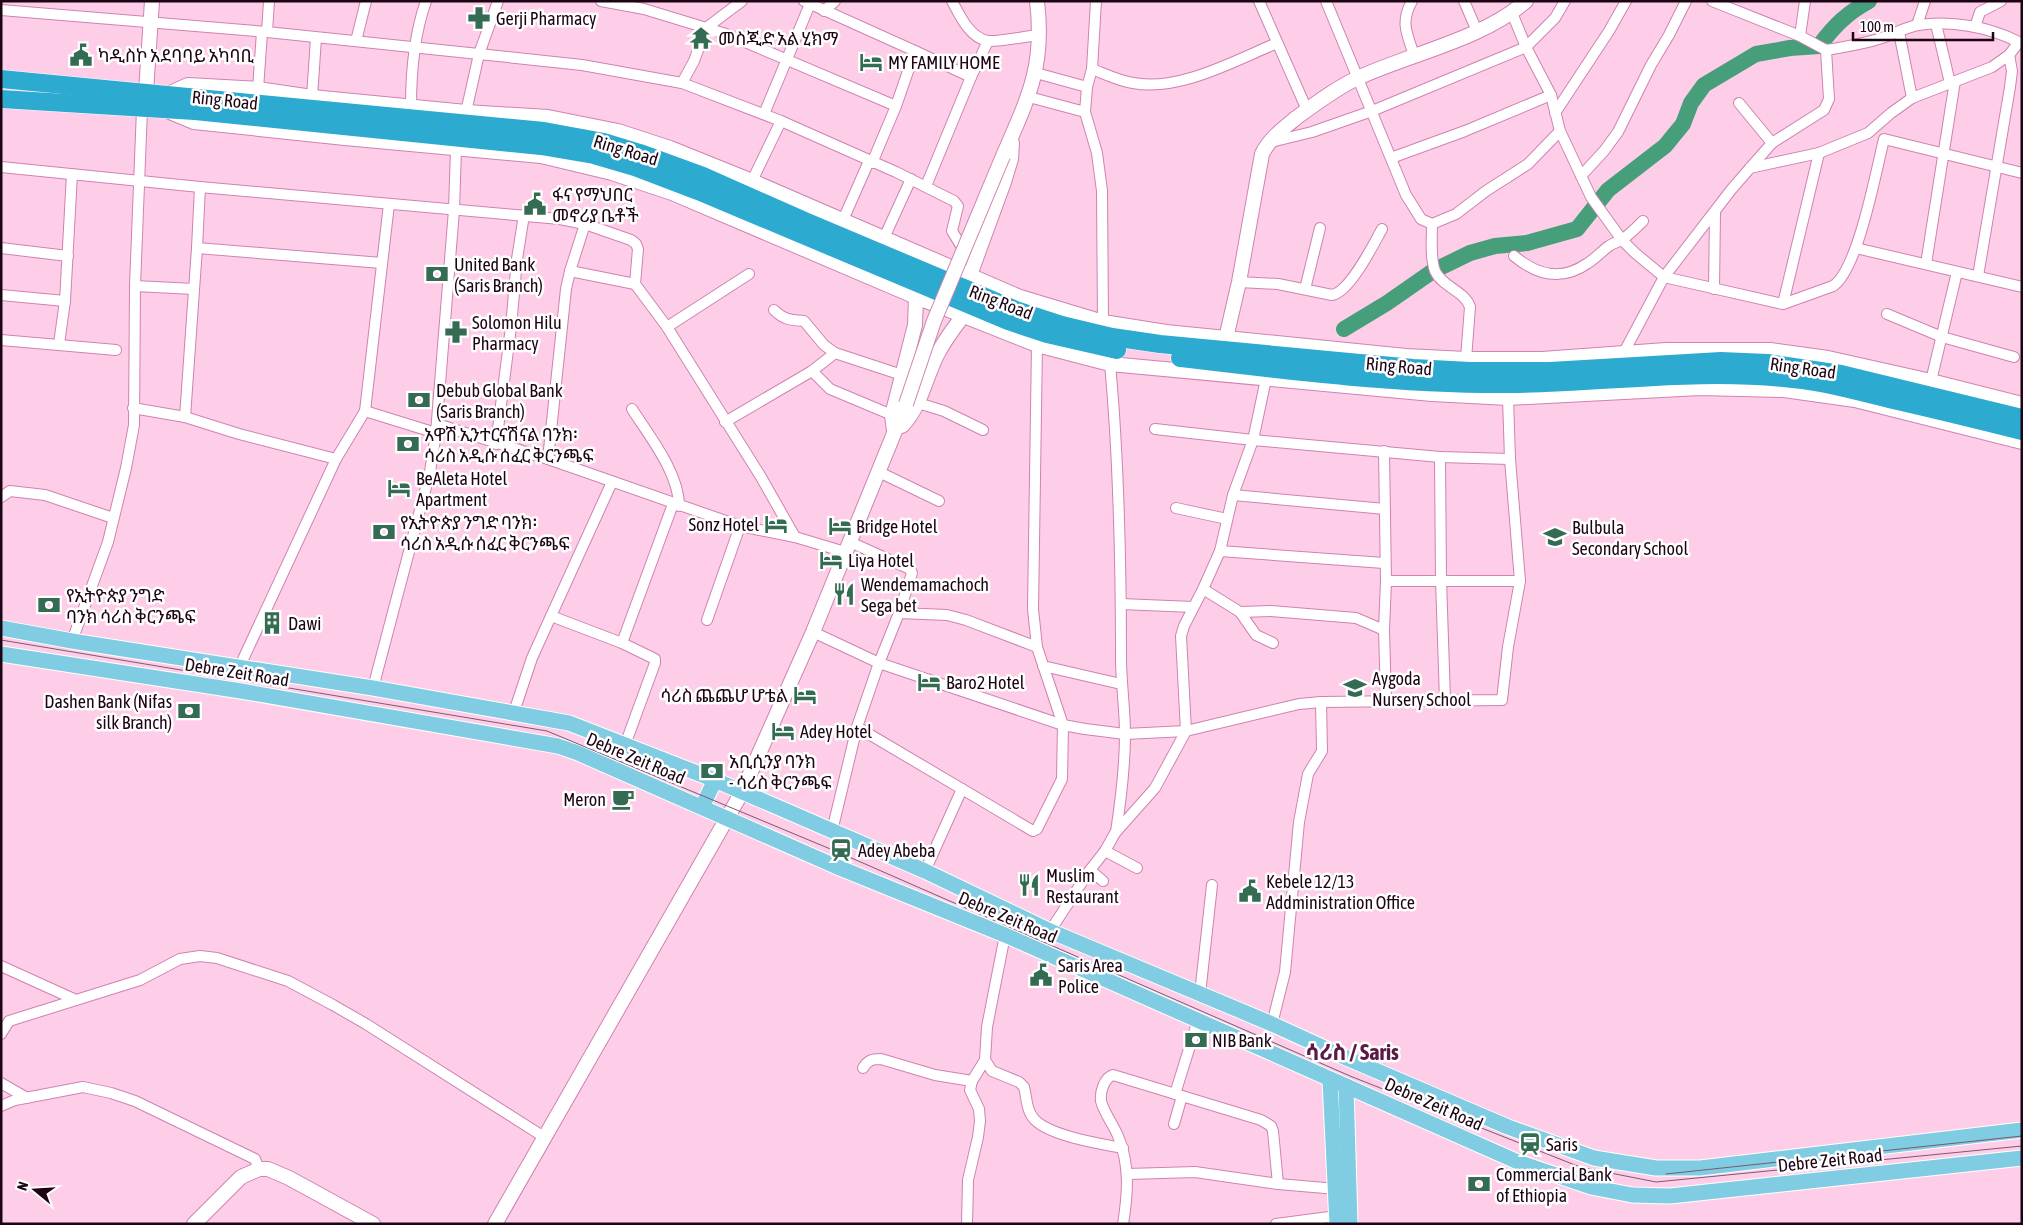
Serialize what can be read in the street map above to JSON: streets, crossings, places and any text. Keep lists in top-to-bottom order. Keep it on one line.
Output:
{"streets":{"highway":["Ring Road"],"main road":["Debre Zeit Road"]},"districts":["ሳሪስ / Saris"],"places":{"pharmacy":["Gerji Pharmacy","Solomon Hilu Pharmacy"],"temple":["መስጂድ አል ሂክማ"],"public building":["ካዲስኮ አደባባይ አካባቢ","ፋና የማህበር መኖሪያ ቤቶች","Kebele 12/13 Addministration Office","Saris Area Police"],"hotel":["MY FAMILY HOME","BeAleta Hotel Apartment","Sonz Hotel","Bridge Hotel","Liya Hotel","Baro2 Hotel","ሳሪስ ጨጨሆ ሆቴል","Adey Hotel"],"bank":["United Bank (Saris Branch)","Debub Global Bank (Saris Branch)","አዋሽ ኢንተርናሽናል ባንክ፡ ሳሪስ አዲሱ ሰፈር ቅርንጫፍ","የኢትዮጵያ ንግድ ባንክ፡ ሳሪስ አዲሱ ሰፈር ቅርንጫፍ","የኢትዮጵያ ንግድ ባንክ ሳሪስ ቅርንጫፍ","Dashen Bank (Nifas silk Branch)","አቢሲንያ ባንክ - ሳሪስ ቅርንጫፍ","NIB Bank","Commercial Bank of Ethiopia"],"school or university":["Bulbula Secondary School","Aygoda Nursery School"],"restaurant":["Wendemamachoch Sega bet","Muslim Restaurant"],"building":["Dawi"],"cafe":["Meron"],"station":["Adey Abeba","Saris"]},"scale_bar":"100 m","north":"left"}
